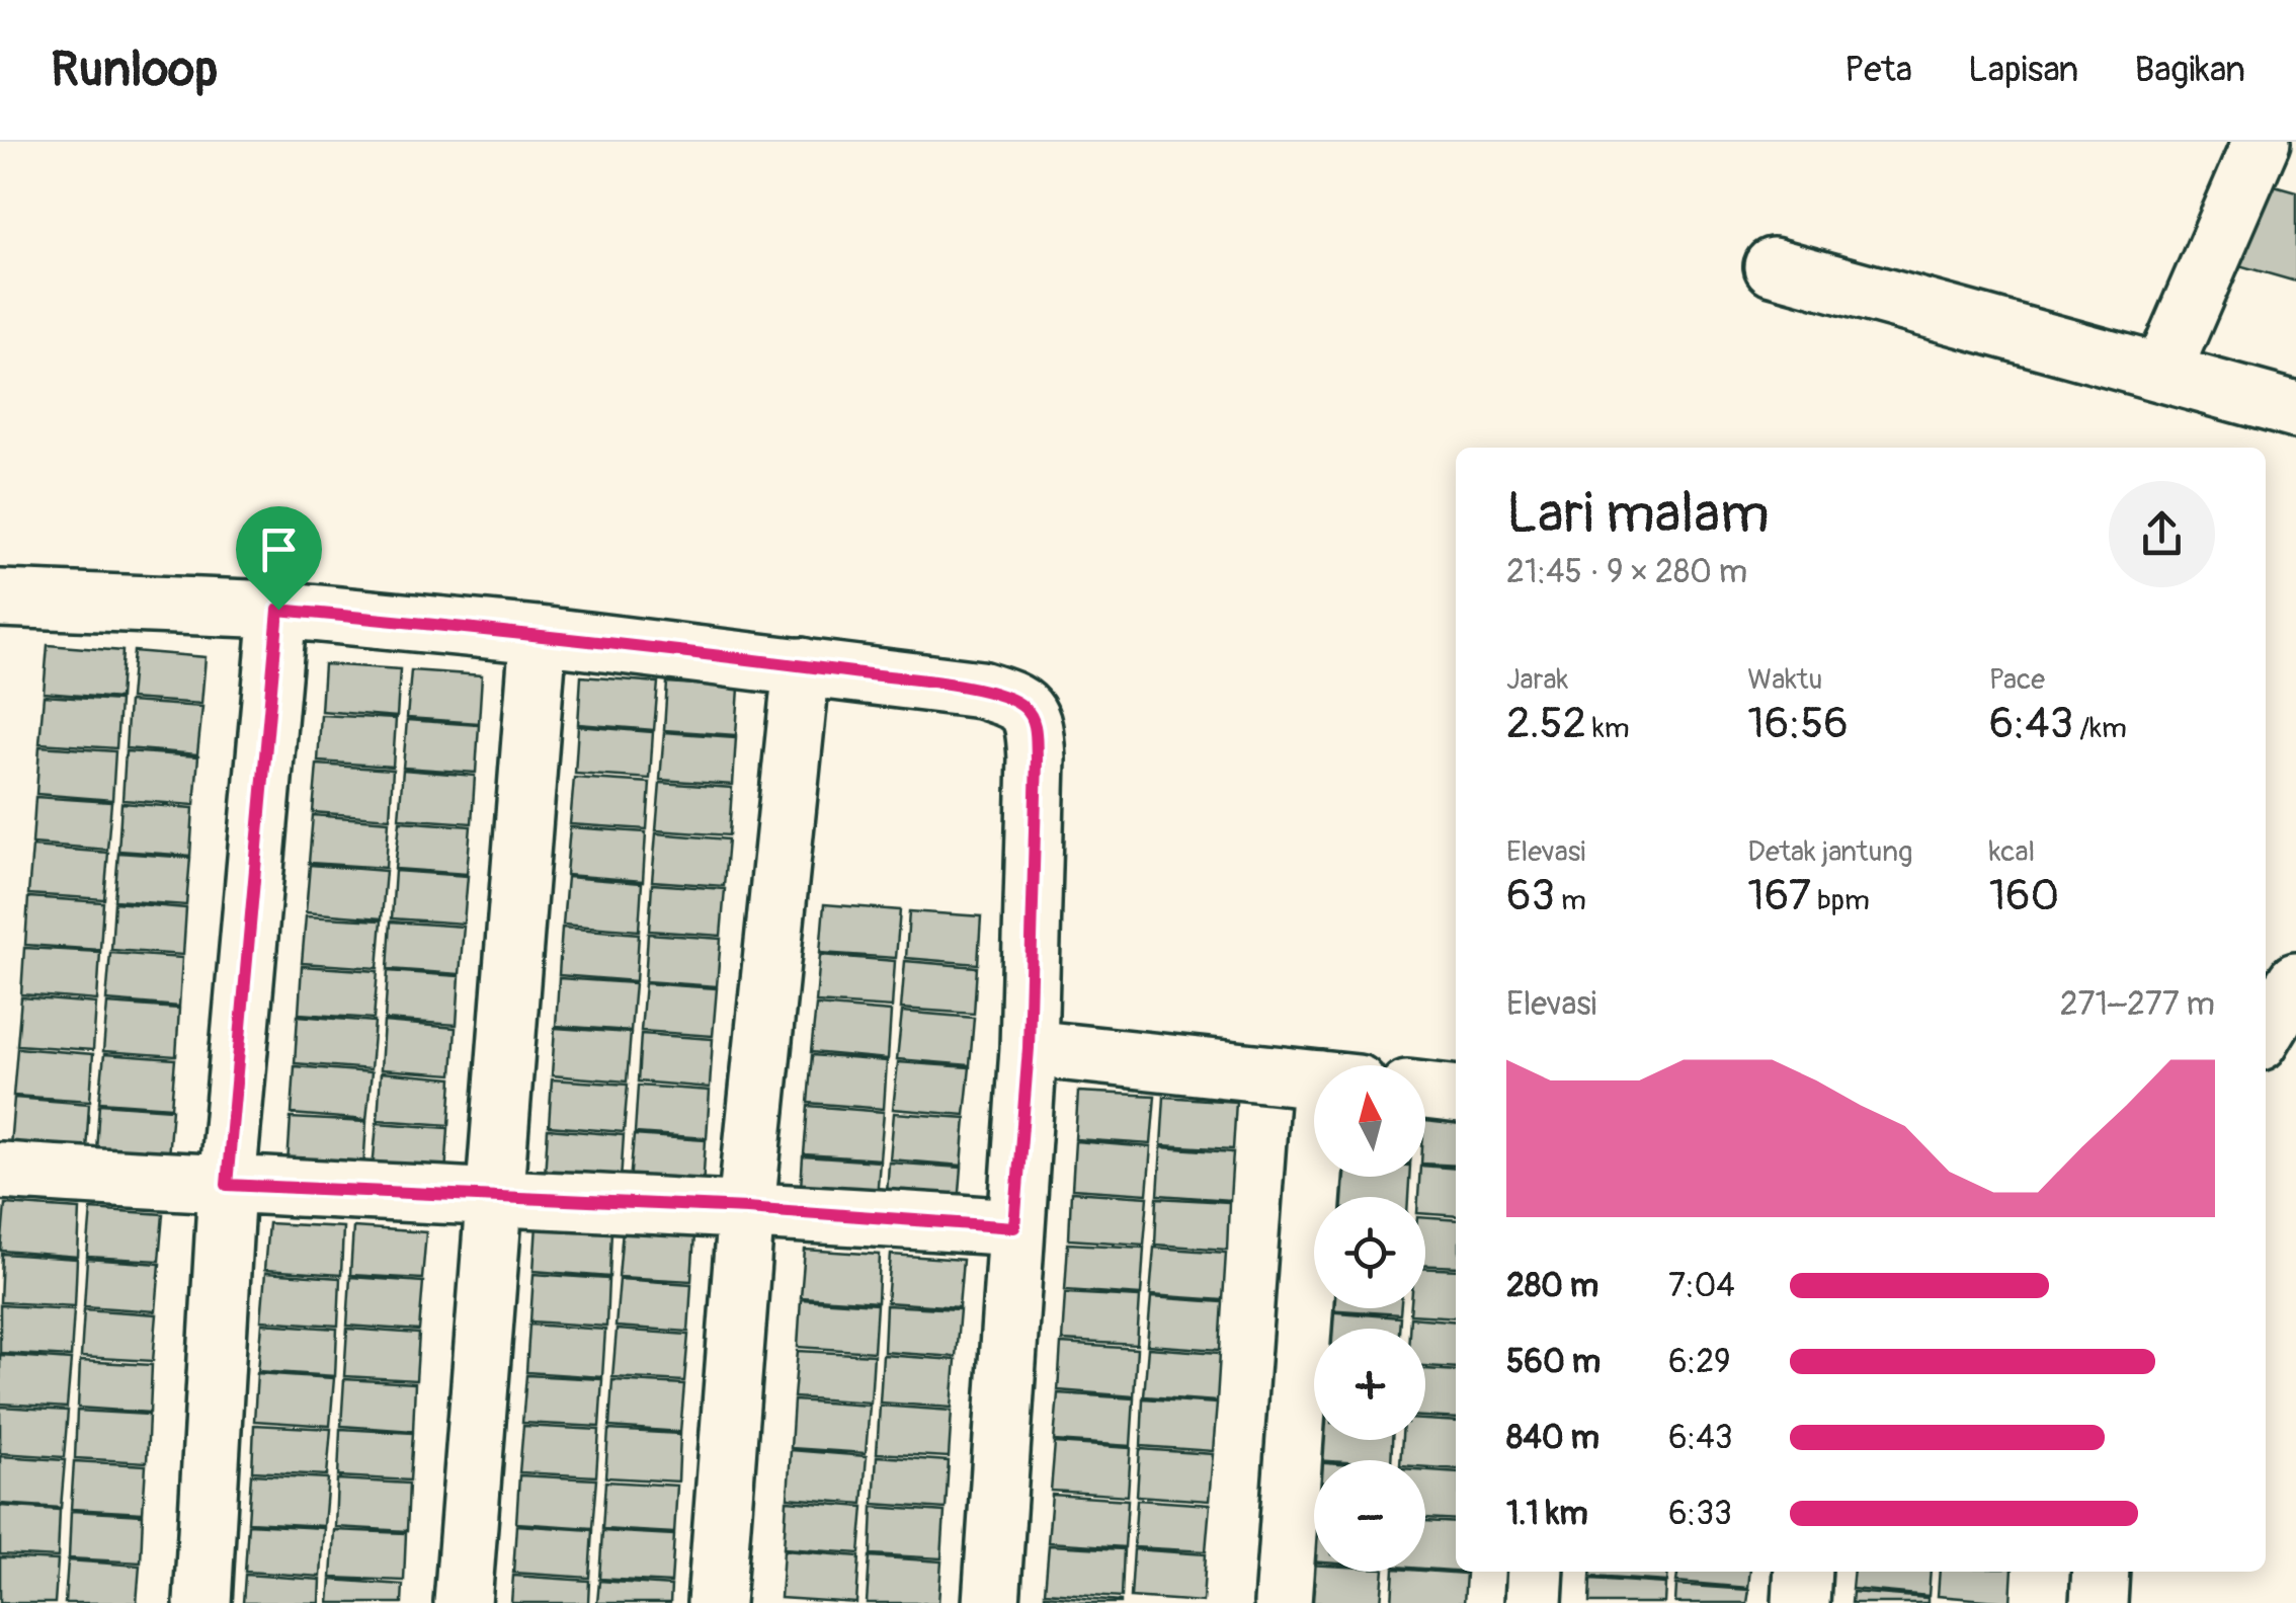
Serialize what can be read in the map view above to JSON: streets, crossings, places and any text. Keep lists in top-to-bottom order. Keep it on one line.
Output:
{"north":"top","page":{"header":"Runloop","nav":["Peta","Lapisan","Bagikan"],"heading":["Lari malam","21:45 · 9 × 280 m"],"stats":[["Jarak","2.52 km"],["Waktu","16:56"],["Pace","6:43 /km"],["Elevasi","63 m"],["Detak jantung","167 bpm"],["kcal","160"]],"chart":["Elevasi","271–277 m"],"map_buttons":["+","−"],"list":[{"name":"280 m","note":"7:04"},{"name":"560 m","note":"6:29"},{"name":"840 m","note":"6:43"},{"name":"1.1 km","note":"6:33"}]}}
